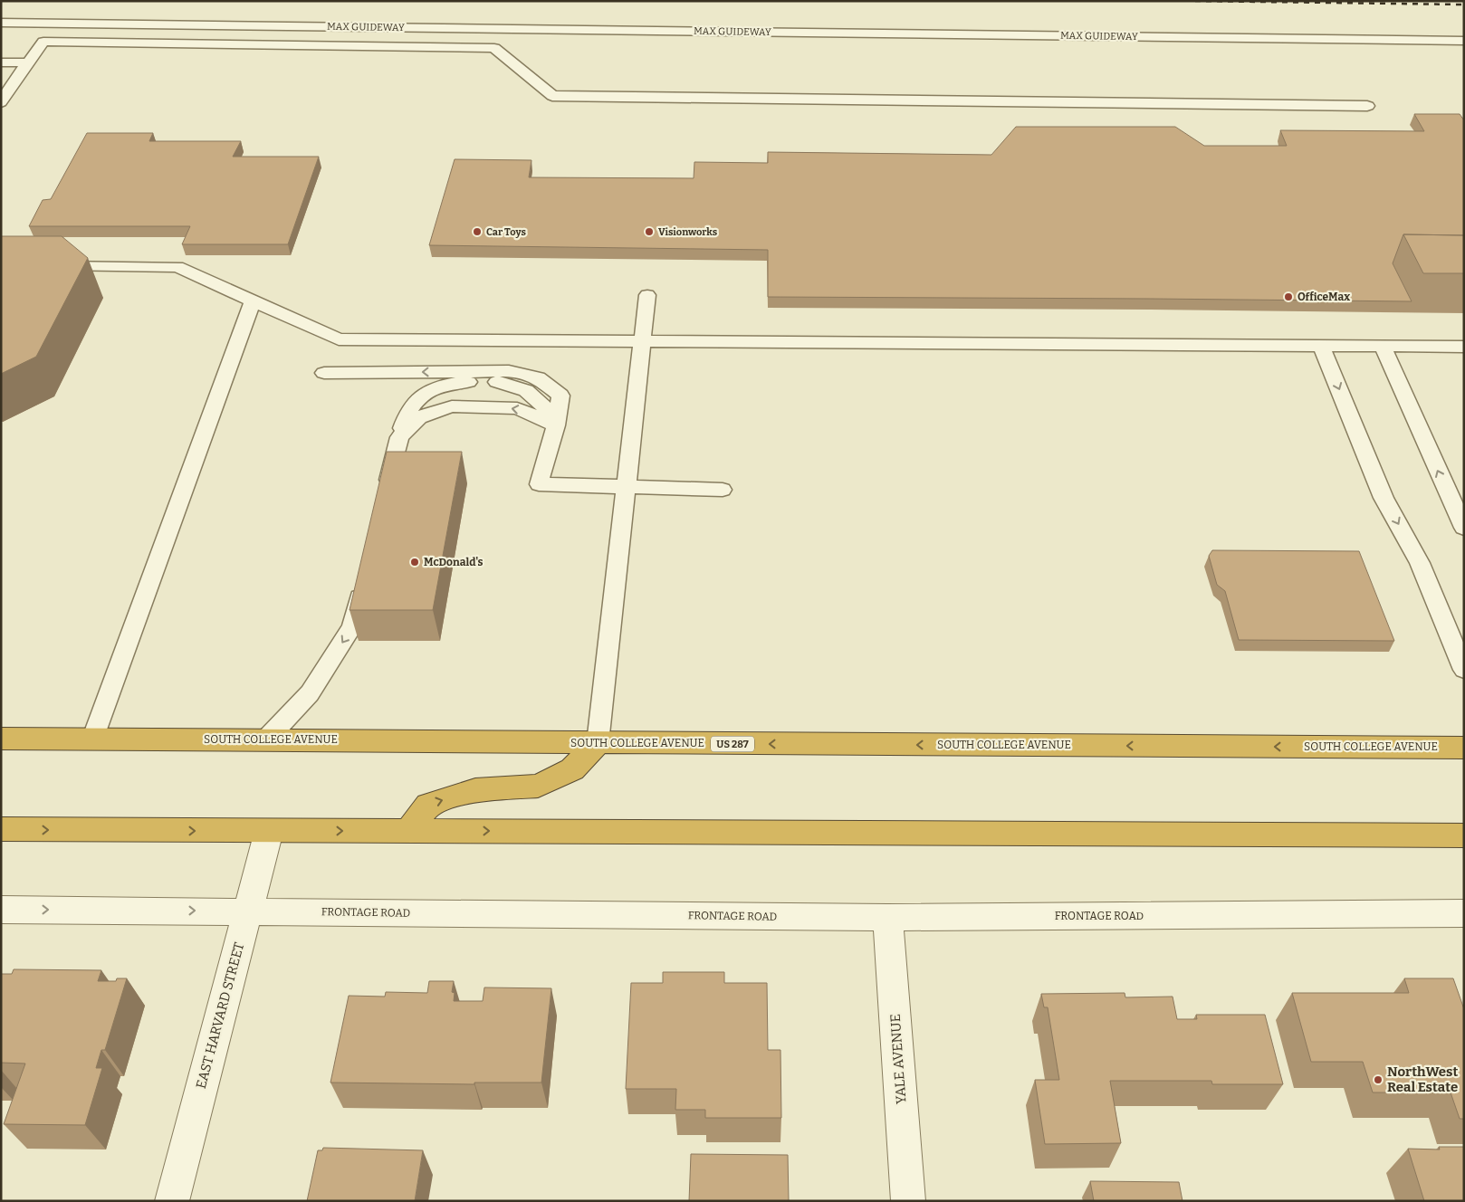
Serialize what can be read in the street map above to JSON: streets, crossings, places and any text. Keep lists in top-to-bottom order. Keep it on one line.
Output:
{"streets":{"highway":["SOUTH COLLEGE AVENUE","US 287"],"street":["FRONTAGE ROAD","EAST HARVARD STREET","YALE AVENUE"],"lane":["MAX GUIDEWAY"]},"crossings":[["FRONTAGE ROAD","EAST HARVARD STREET"],["FRONTAGE ROAD","YALE AVENUE"]],"places":["Car Toys","Visionworks","OfficeMax","McDonald's","NorthWest Real Estate"]}
